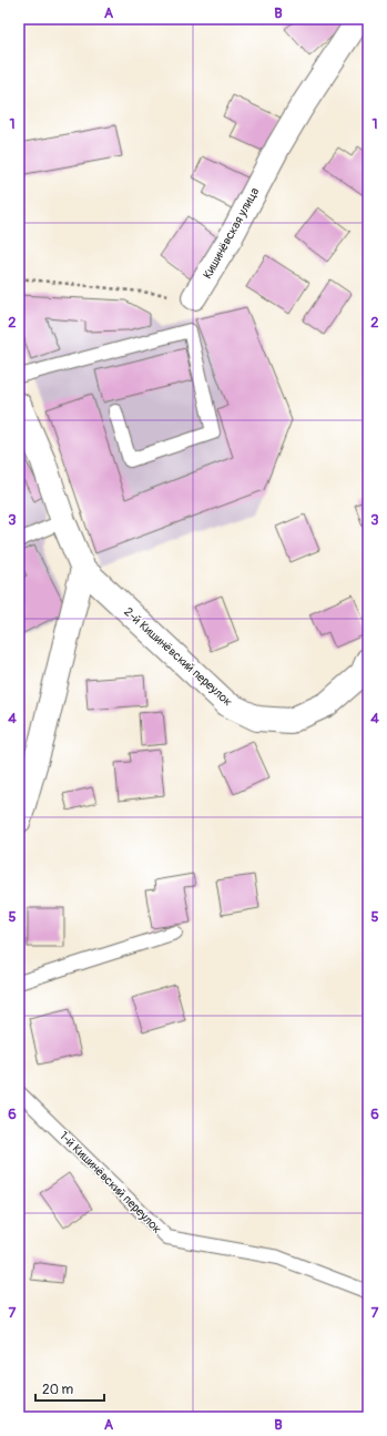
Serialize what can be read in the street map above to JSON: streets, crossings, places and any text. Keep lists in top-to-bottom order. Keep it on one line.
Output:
{"streets":{"street":["Кишинёвская улица","2-й Кишинёвский переулок"],"lane":["1-й Кишинёвский переулок"]},"scale_bar":"20 m","grid":{"columns":["A","B"],"rows":["1","2","3","4","5","6","7"]}}
